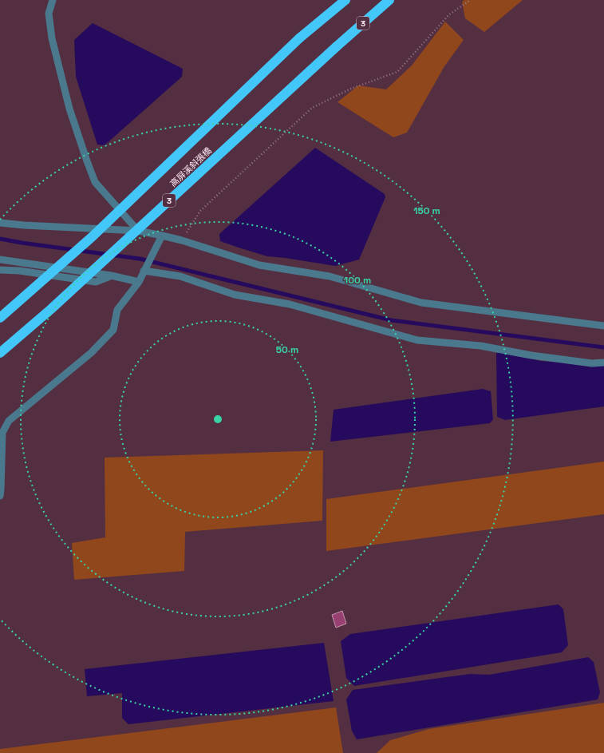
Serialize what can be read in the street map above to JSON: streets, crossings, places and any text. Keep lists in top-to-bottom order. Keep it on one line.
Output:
{"streets":{"highway":["3","高屏溪斜張橋"]},"rings":["150 m","100 m","50 m"]}
